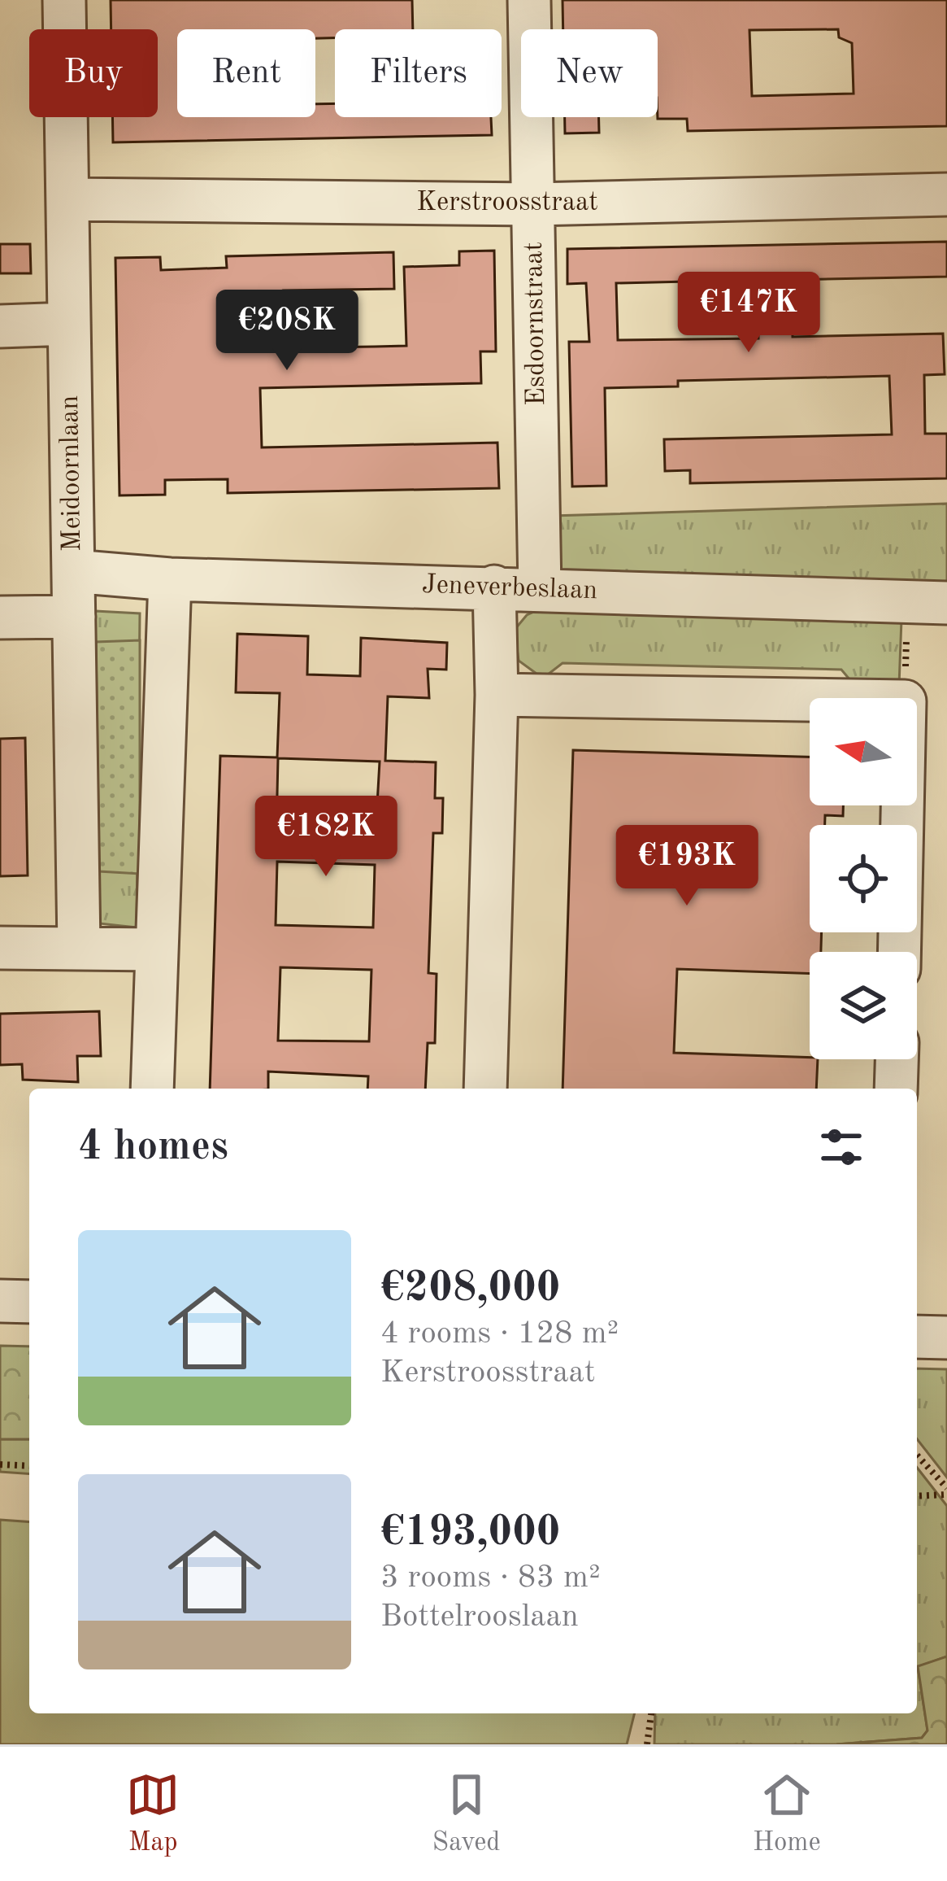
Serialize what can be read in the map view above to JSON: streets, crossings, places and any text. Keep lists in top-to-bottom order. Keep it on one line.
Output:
{"streets":{"street":["Kerstroosstraat","Esdoornstraat","Meidoornlaan","Jeneverbeslaan"]},"crossings":[["Kerstroosstraat","Esdoornstraat"],["Kerstroosstraat","Meidoornlaan"],["Esdoornstraat","Jeneverbeslaan"],["Meidoornlaan","Jeneverbeslaan"]],"north":"left","page":{"chip":["Buy","Rent","Filters","New"],"price":["€147K","€208K","€182K","€193K"],"heading":"4 homes","list":[{"name":"€208,000","note":"4 rooms · 128 m² · Kerstroosstraat"},{"name":"€193,000","note":"3 rooms · 83 m² · Bottelrooslaan"}],"tabs":["Map","Saved","Home"]}}
